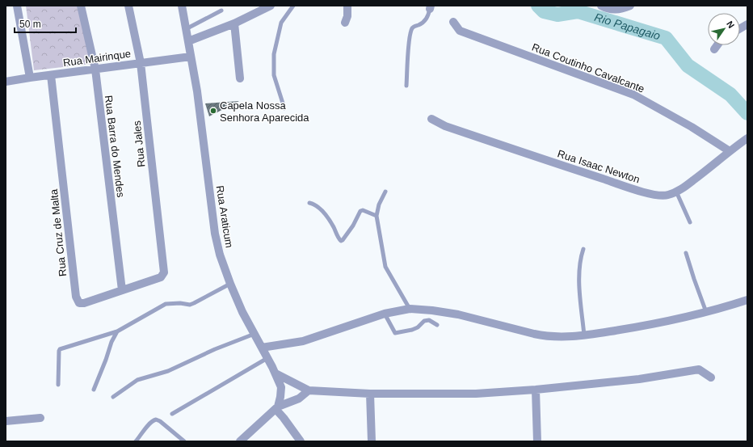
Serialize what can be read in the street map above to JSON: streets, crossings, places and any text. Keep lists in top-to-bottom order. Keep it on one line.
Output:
{"streets":{"street":["Rua Mairinque","Rua Coutinho Cavalcante","Rua Jales","Rua Barra do Mendes","Rua Isaac Newton","Rua Araticum","Rua Cruz de Malta"]},"crossings":[["Rua Mairinque","Rua Jales"],["Rua Mairinque","Rua Barra do Mendes"],["Rua Mairinque","Rua Araticum"],["Rua Mairinque","Rua Cruz de Malta"],["Rua Coutinho Cavalcante","Rua Isaac Newton"],["Rua Jales","Rua Cruz de Malta"],["Rua Barra do Mendes","Rua Cruz de Malta"]],"water":["Rio Papagaio"],"places":["Capela Nossa Senhora Aparecida"],"scale_bar":"50 m","north":"top right"}
